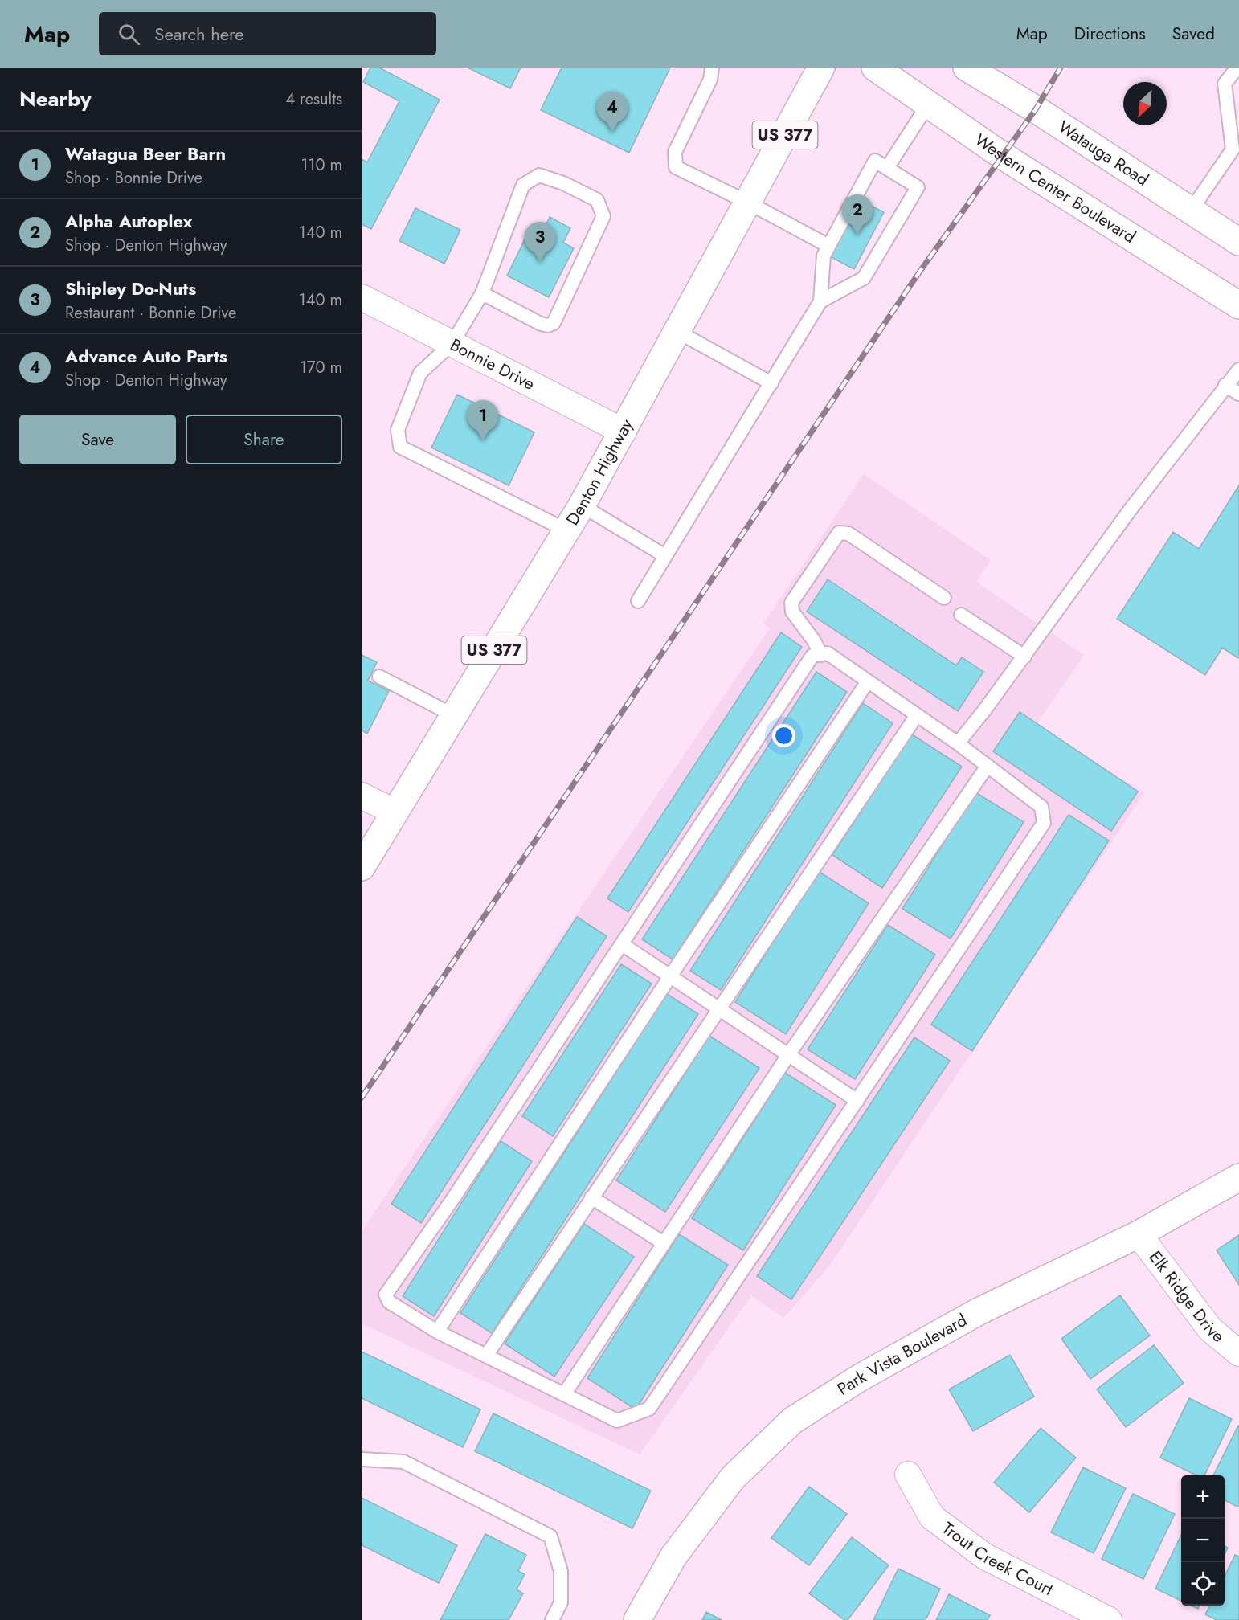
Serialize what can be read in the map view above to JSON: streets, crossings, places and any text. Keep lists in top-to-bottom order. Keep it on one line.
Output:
{"streets":{"main road":["US 377","Watauga Road","Western Center Boulevard","Denton Highway","Park Vista Boulevard"],"street":["Bonnie Drive","Elk Ridge Drive","Trout Creek Court"]},"crossings":[["Bonnie Drive","Denton Highway"],["Elk Ridge Drive","Park Vista Boulevard"]],"north":"bottom left","page":{"header":"Map","search":"Search here","nav":["Map","Directions","Saved"],"heading":["Nearby","4 results"],"pins":["4","2","3","1"],"list":[{"mark":"1","name":"Watagua Beer Barn","note":"Shop · Bonnie Drive","value":"110 m"},{"mark":"2","name":"Alpha Autoplex","note":"Shop · Denton Highway","value":"140 m"},{"mark":"3","name":"Shipley Do-Nuts","note":"Restaurant · Bonnie Drive","value":"140 m"},{"mark":"4","name":"Advance Auto Parts","note":"Shop · Denton Highway","value":"170 m"}],"buttons":["Save","Share"],"map_buttons":["+","−"]}}
